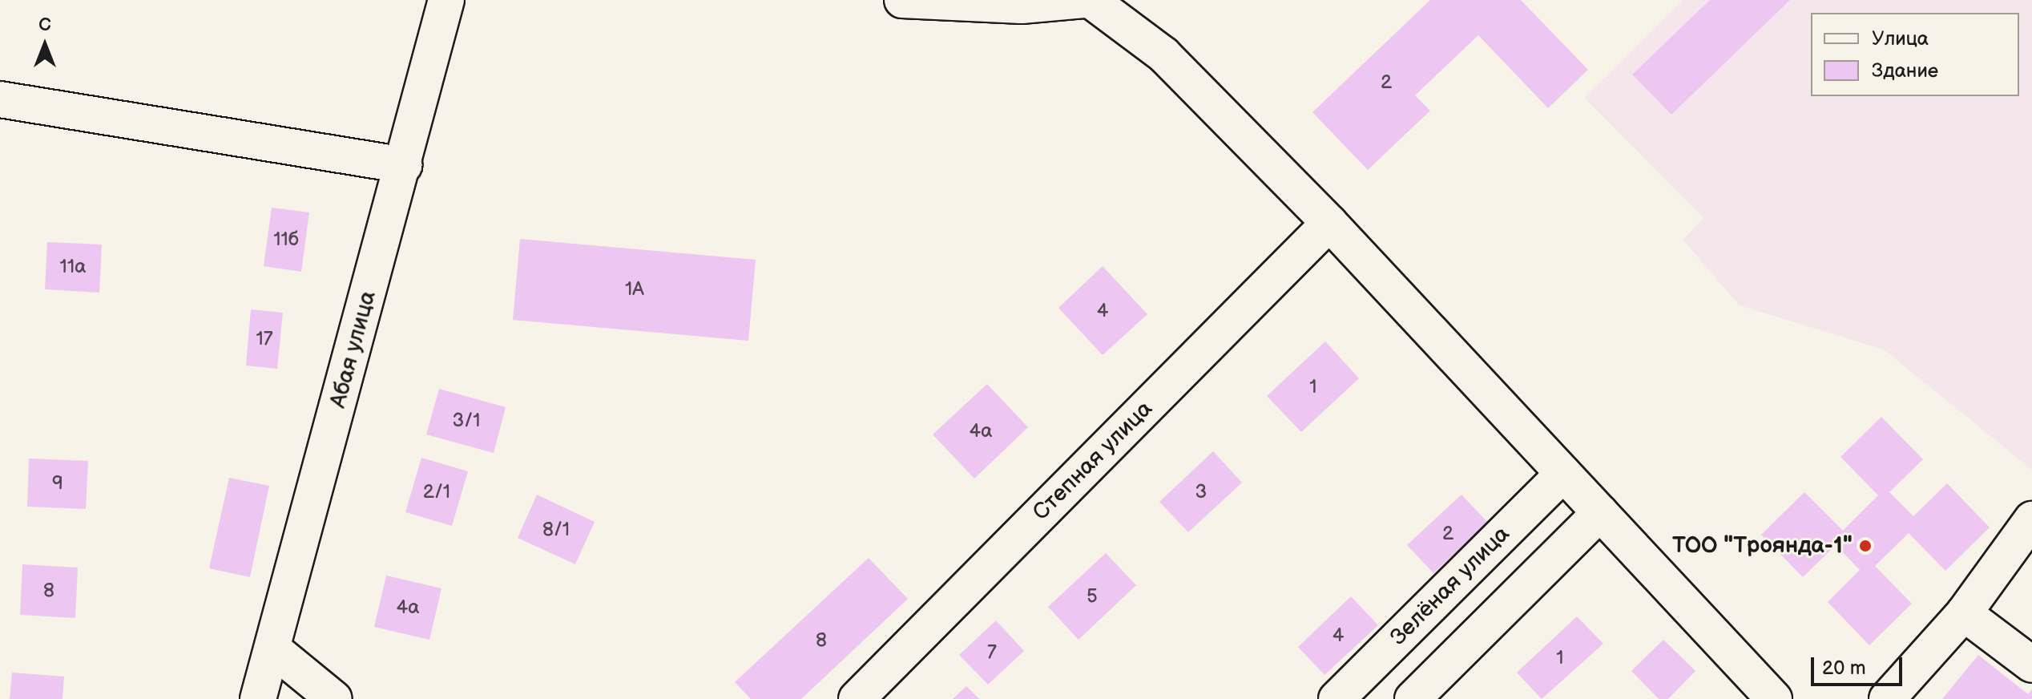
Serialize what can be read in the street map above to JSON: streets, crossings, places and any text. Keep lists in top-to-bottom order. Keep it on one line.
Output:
{"streets":{"street":["Абая улица","Степная улица","Зелёная улица"]},"places":["ТОО \"Троянда-1\""],"house_numbers":["2","11б","11а","1А","4","17","1","3/1","4а","9","2/1","3","8/1","2","8","5","4а","4","8","7","1"],"legend":["Улица","Здание"],"scale_bar":"20 m","north":"top"}
